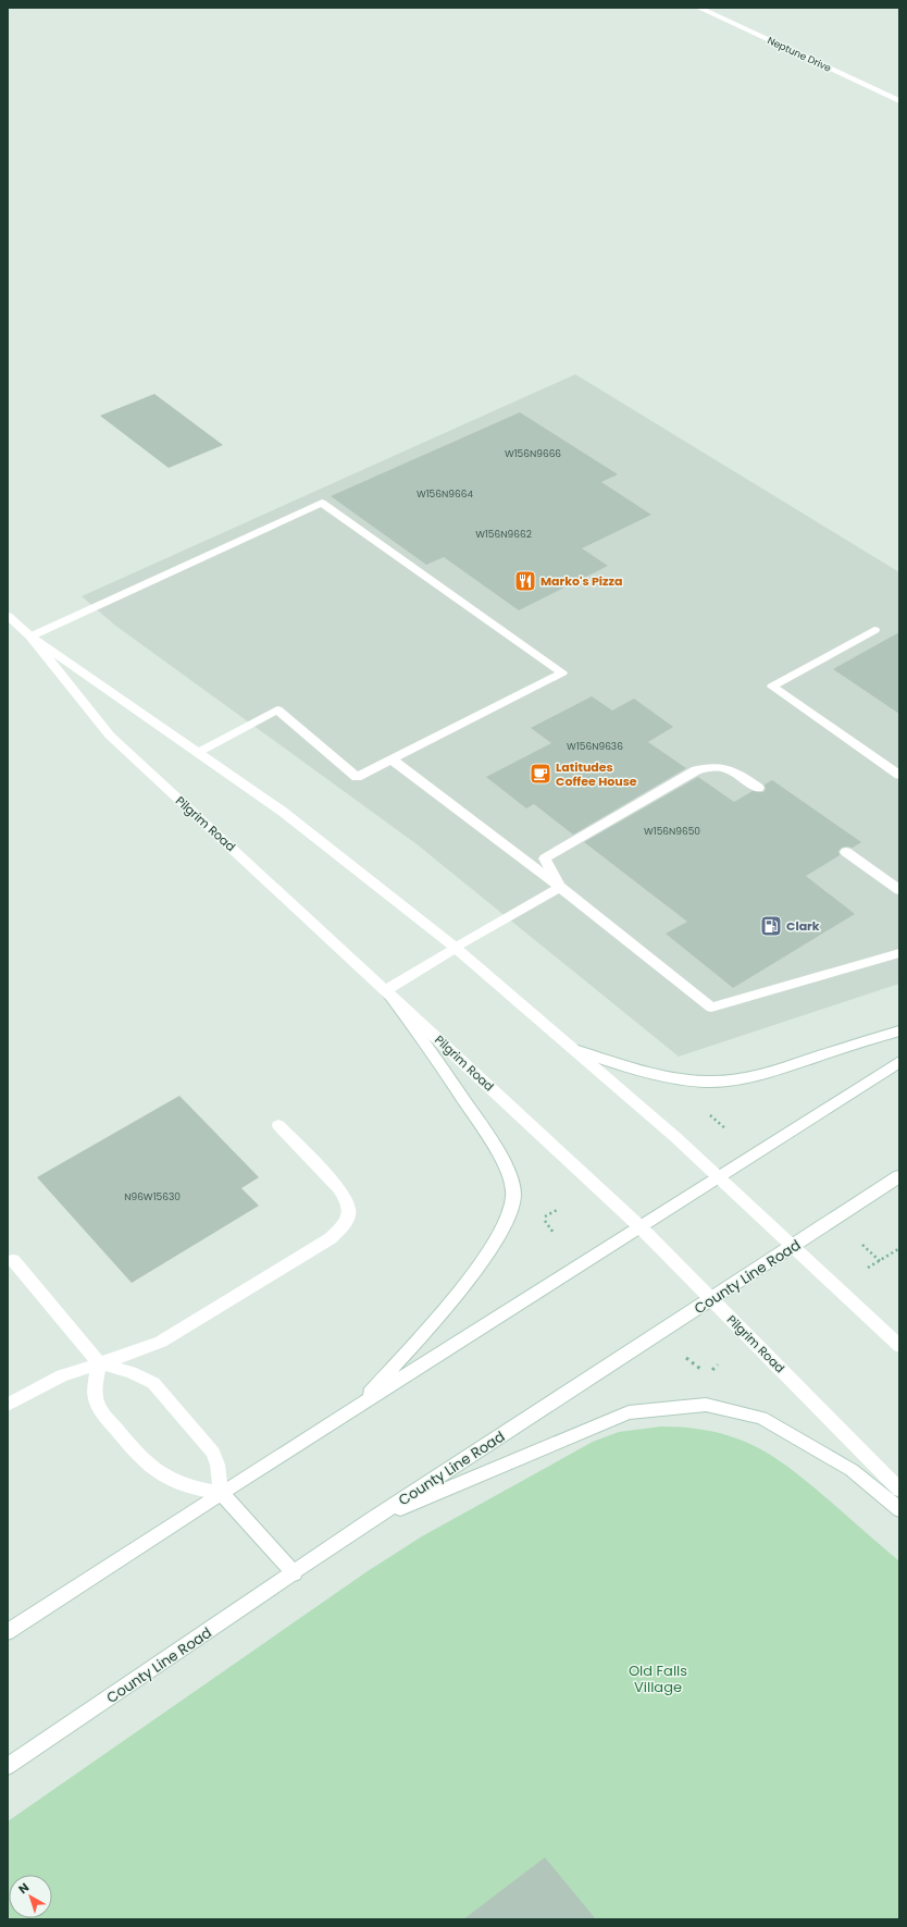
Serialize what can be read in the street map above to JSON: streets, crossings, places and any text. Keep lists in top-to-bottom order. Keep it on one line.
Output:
{"streets":{"street":["Neptune Drive","Pilgrim Road","County Line Road"]},"crossings":[["Pilgrim Road","County Line Road"]],"parks":["Old Falls Village"],"places":{"restaurant":["Marko's Pizza"],"cafe":["Latitudes Coffee House"],"fuel station":["Clark"]},"house_numbers":["W156N9666","W156N9664","W156N9662","W156N9636","W156N9650","N96W15630"],"north":"top left"}
